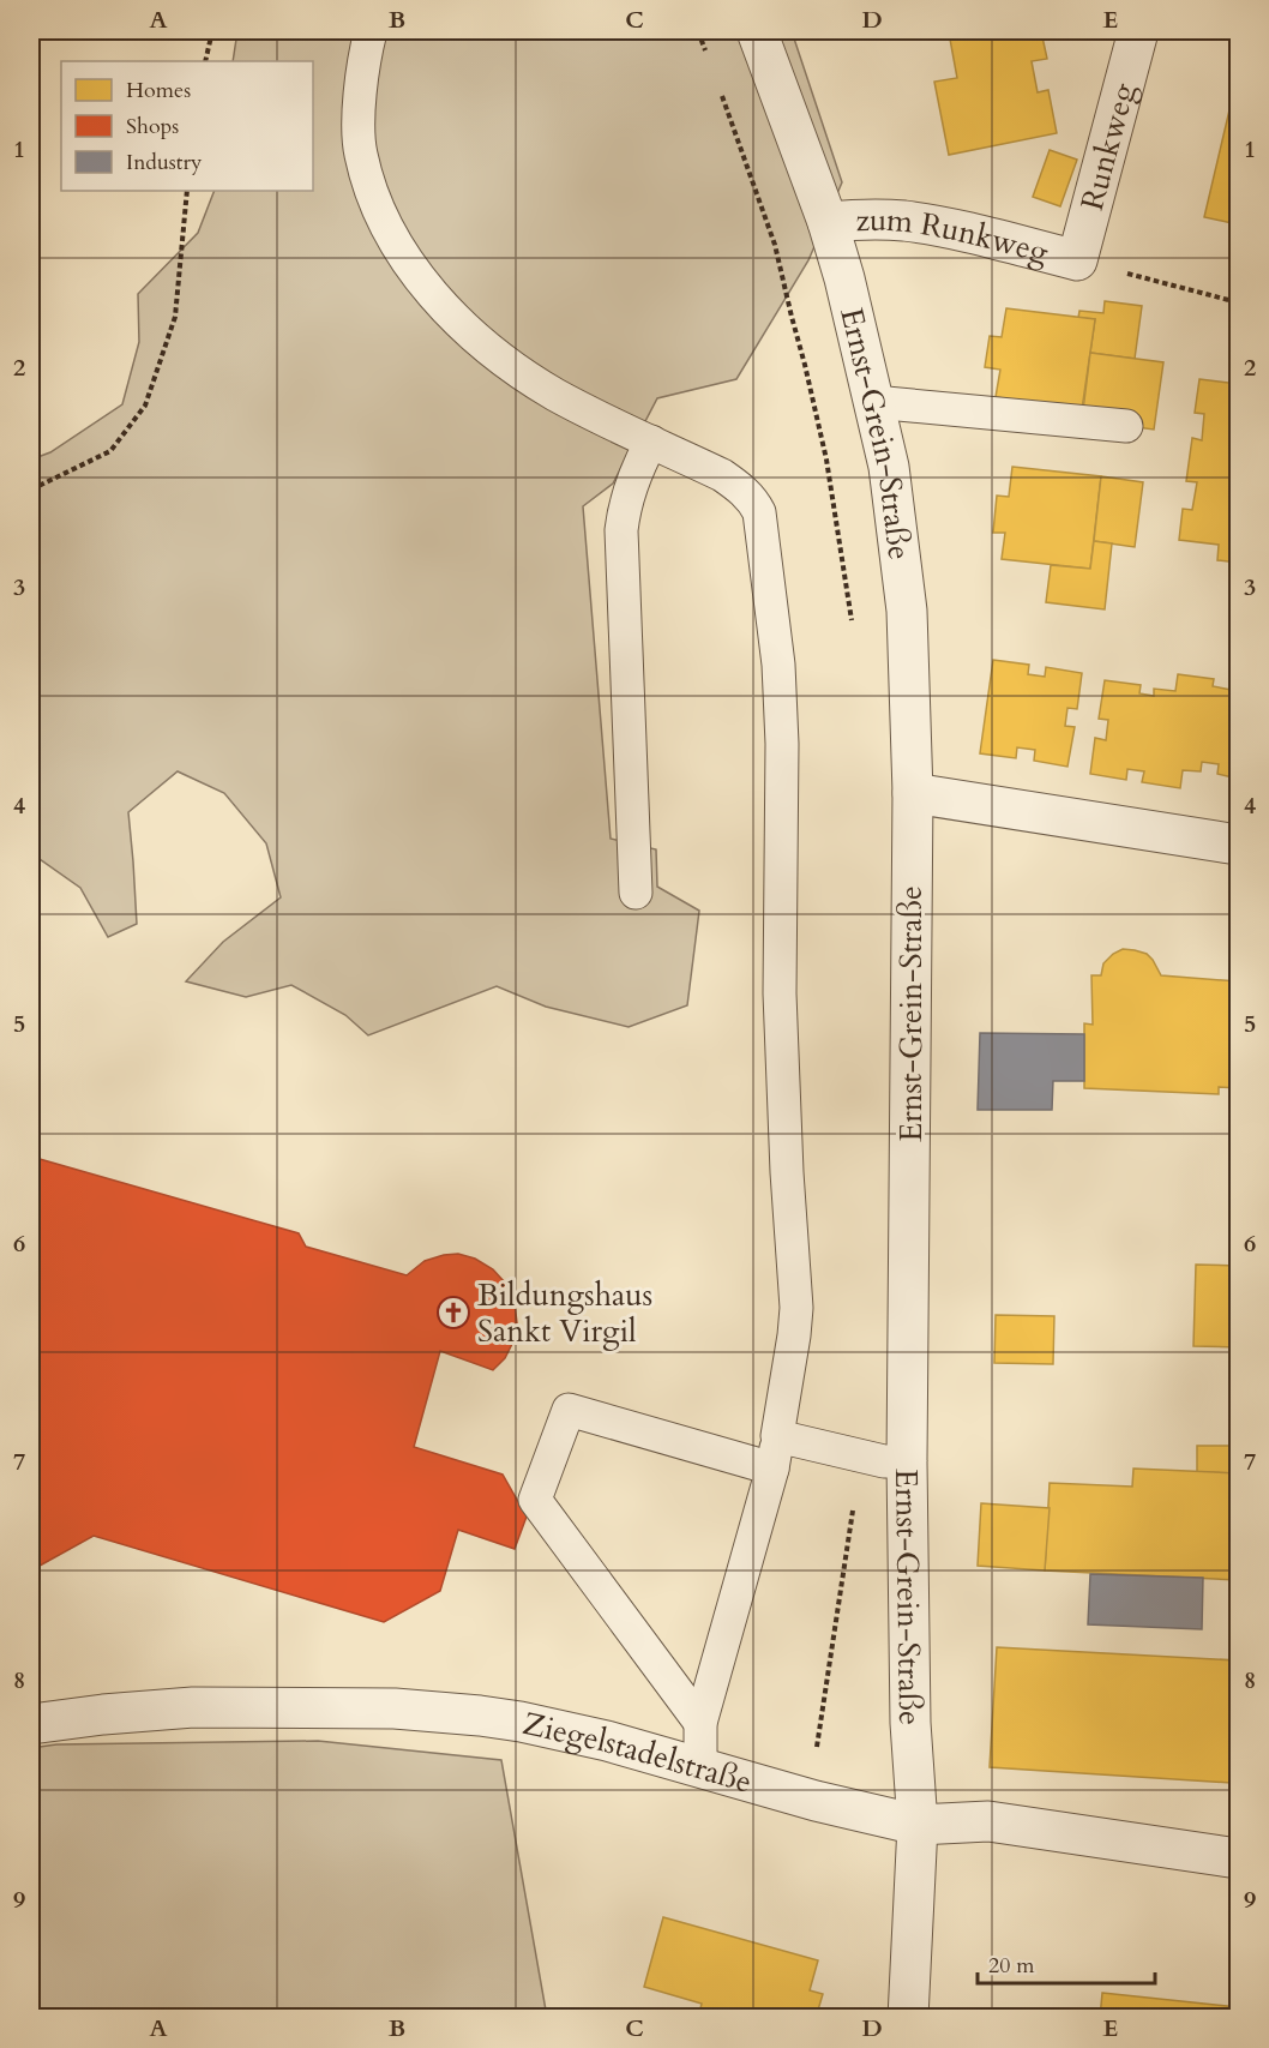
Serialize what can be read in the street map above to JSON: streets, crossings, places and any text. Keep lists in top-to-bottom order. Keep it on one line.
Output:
{"streets":{"street":["Runkweg","zum Runkweg","Ernst-Grein-Straße","Ziegelstadelstraße"]},"crossings":[["Runkweg","zum Runkweg"],["zum Runkweg","Ernst-Grein-Straße"],["Ernst-Grein-Straße","Ziegelstadelstraße"]],"places":{"church":["Bildungshaus Sankt Virgil"]},"legend":["Homes","Shops","Industry"],"scale_bar":"20 m","grid":{"columns":["A","B","C","D","E"],"rows":["1","2","3","4","5","6","7","8","9"]}}
